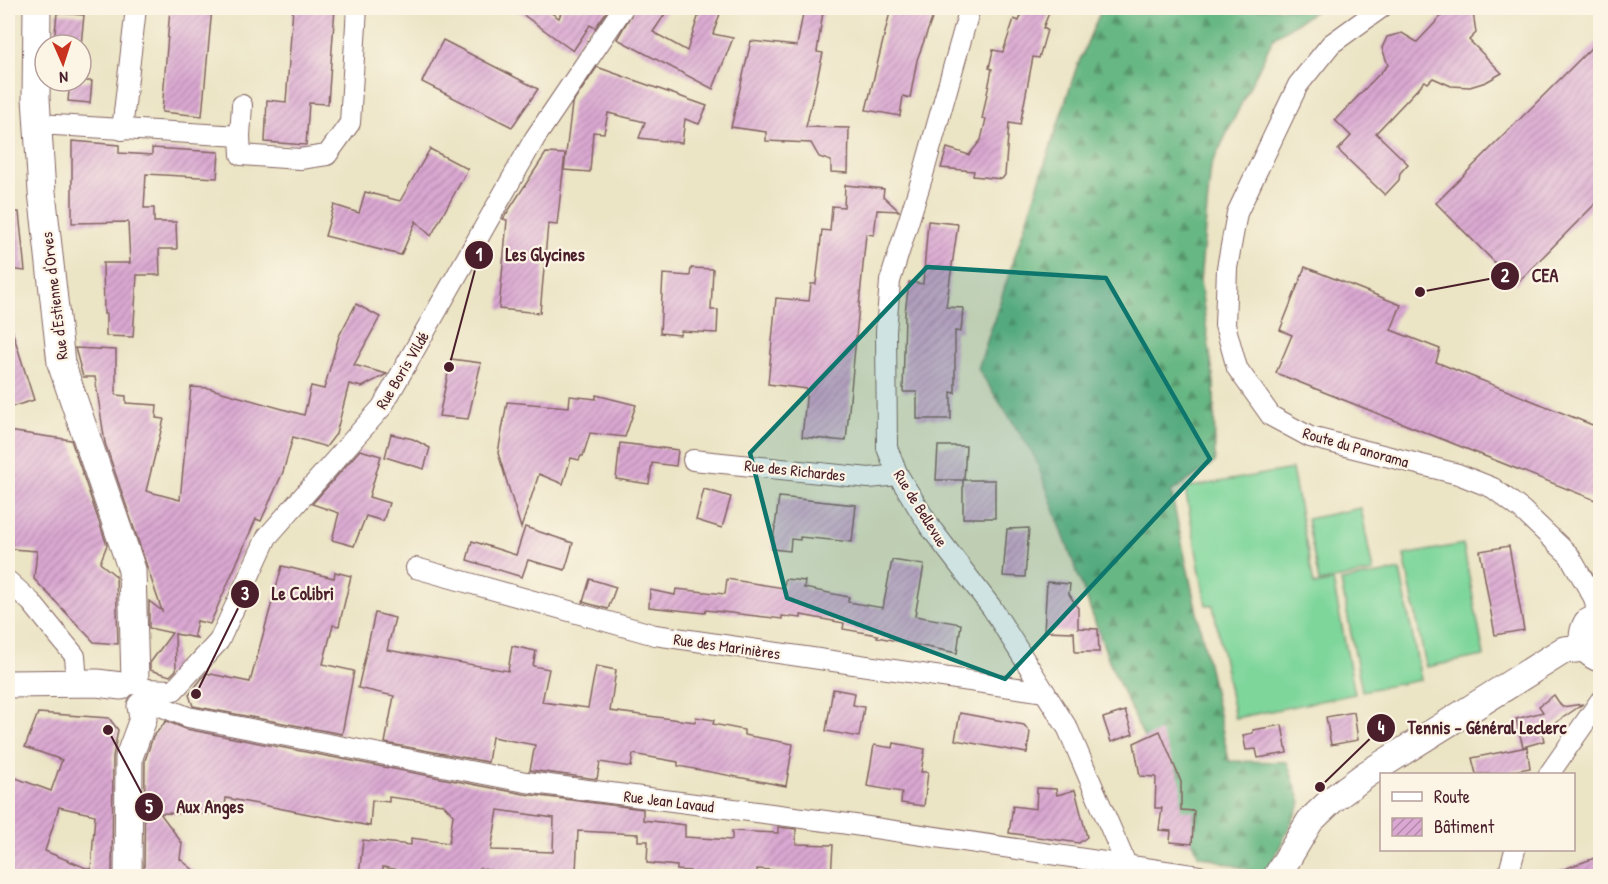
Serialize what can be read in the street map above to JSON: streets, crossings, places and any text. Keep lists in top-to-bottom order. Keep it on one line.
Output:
{"streets":{"main road":["Rue d'Estienne d'Orves"],"street":["Rue Boris Vildé","Route du Panorama","Rue des Richardes","Rue de Bellevue","Rue des Marinières","Rue Jean Lavaud"]},"crossings":[["Rue d'Estienne d'Orves","Rue Jean Lavaud"],["Rue des Richardes","Rue de Bellevue"],["Rue de Bellevue","Rue des Marinières"],["Rue de Bellevue","Rue Jean Lavaud"]],"places":["CEA","Les Glycines","Le Colibri","Aux Anges","Tennis - Général Leclerc"],"legend":["Route","Bâtiment"],"north":"bottom"}
